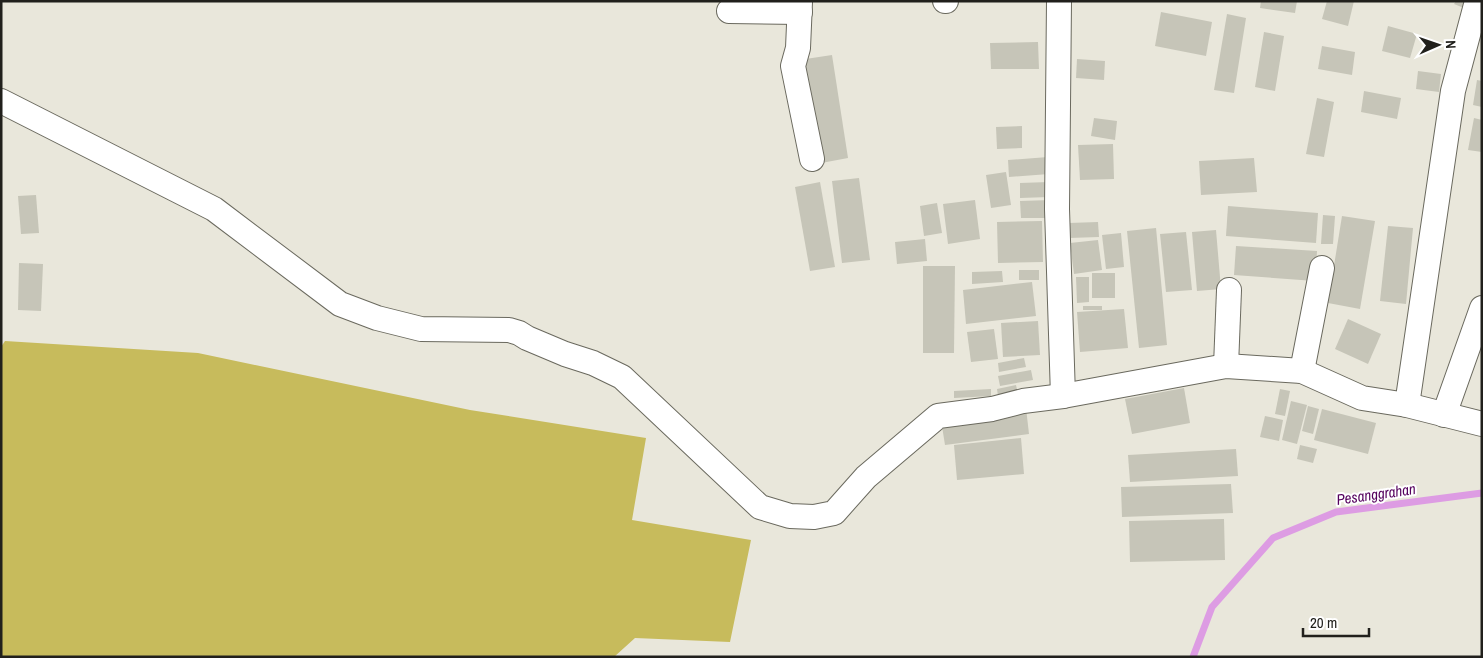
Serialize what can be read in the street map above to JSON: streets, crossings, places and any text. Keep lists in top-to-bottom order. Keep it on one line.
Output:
{"water":["Pesanggrahan"],"scale_bar":"20 m","north":"right"}
